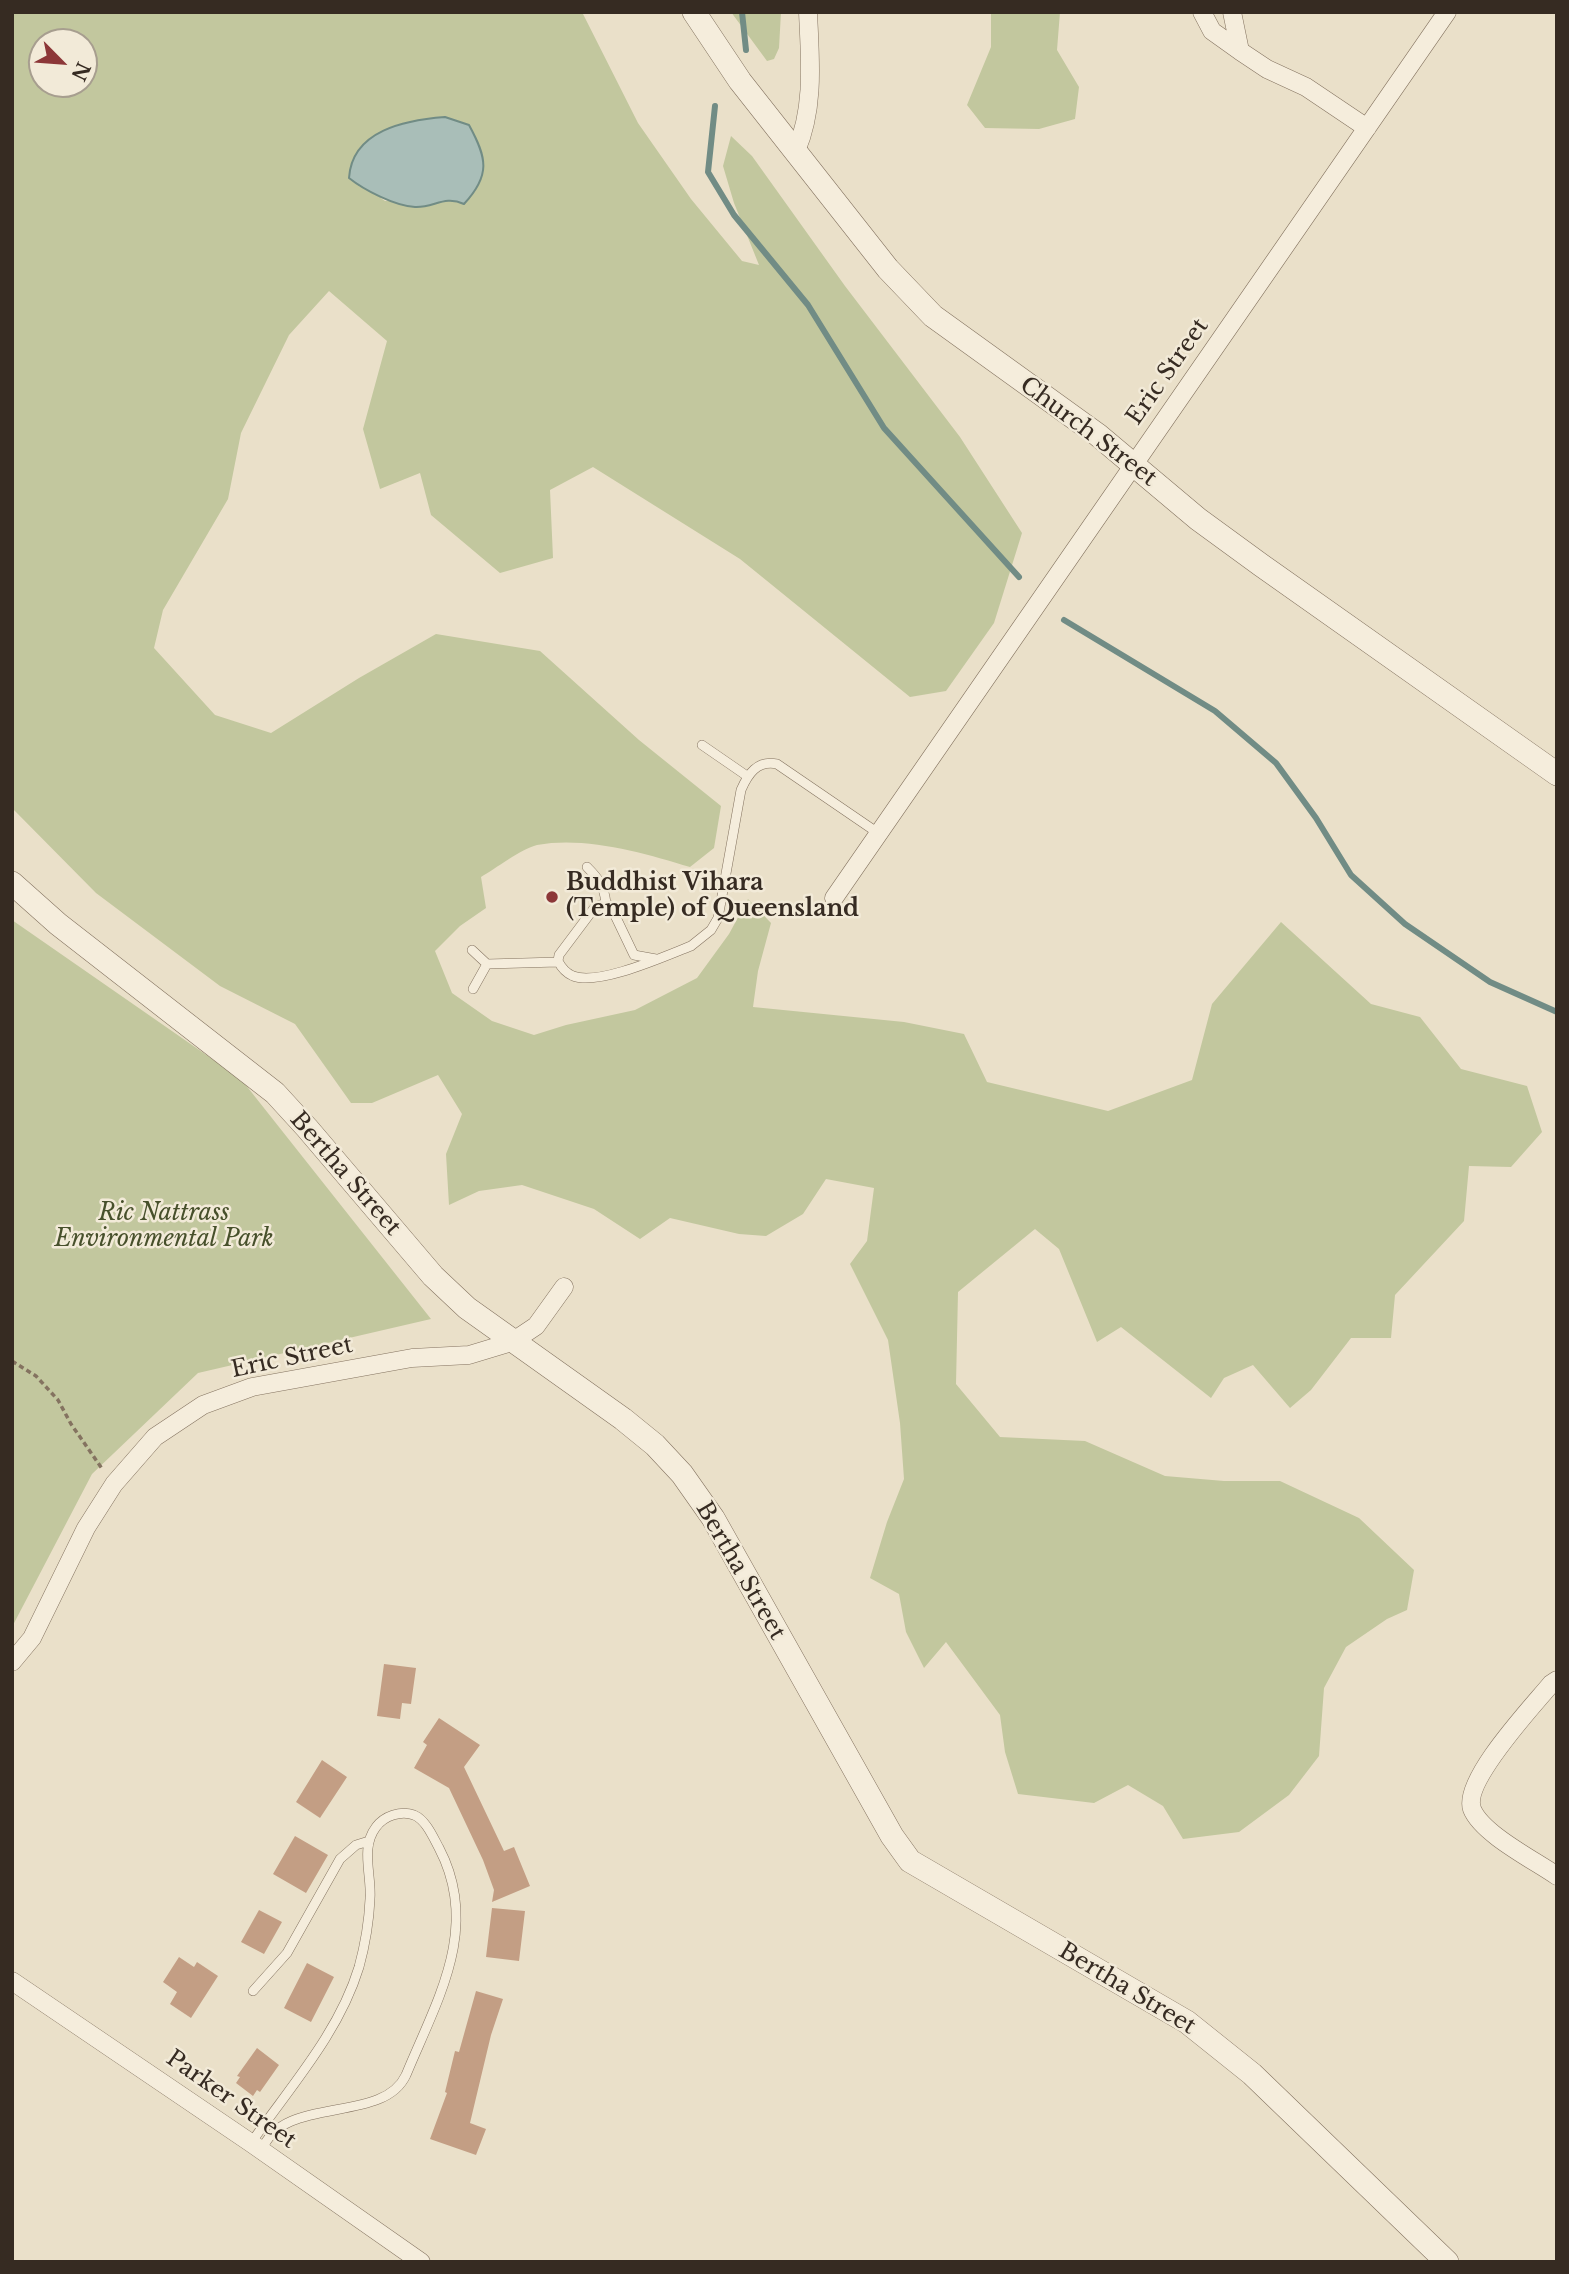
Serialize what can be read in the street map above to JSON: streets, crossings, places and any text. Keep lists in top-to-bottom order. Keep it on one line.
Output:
{"streets":{"street":["Eric Street","Church Street","Bertha Street","Parker Street"]},"crossings":[["Eric Street","Church Street"],["Eric Street","Bertha Street"]],"parks":["Ric Nattrass Environmental Park"],"places":["Buddhist Vihara (Temple) of Queensland"],"north":"bottom right"}
